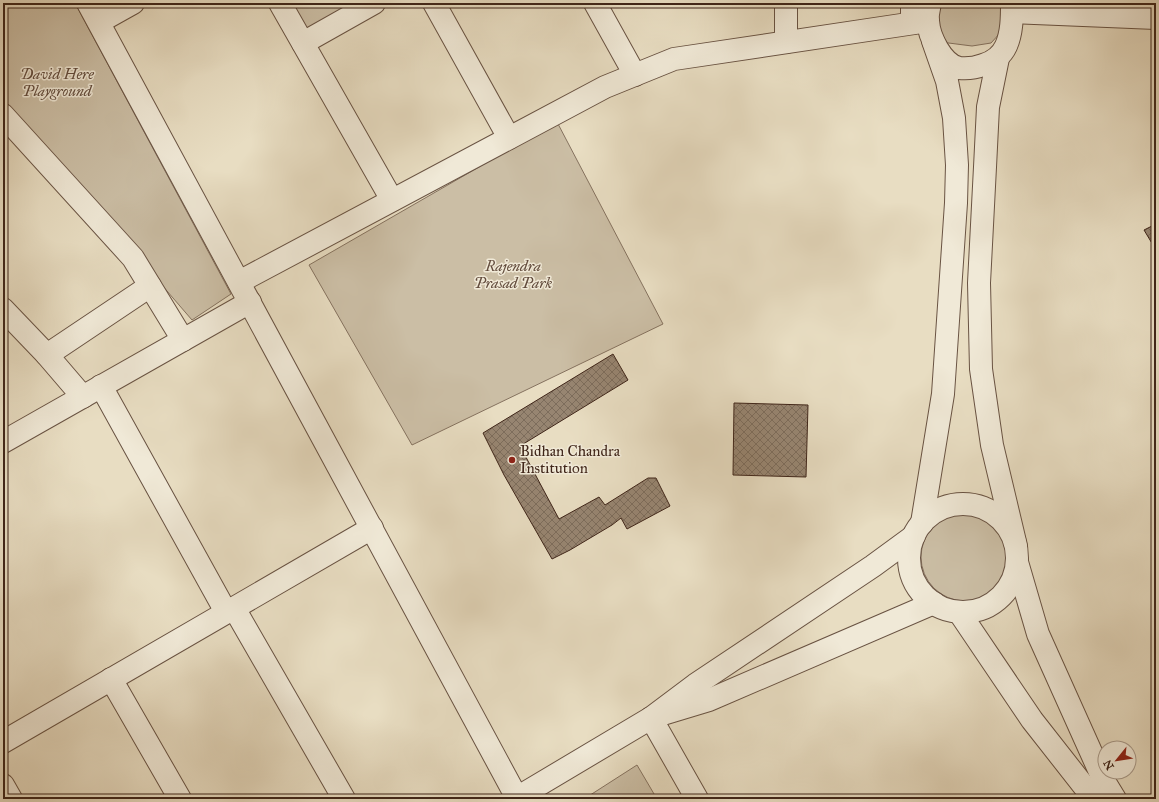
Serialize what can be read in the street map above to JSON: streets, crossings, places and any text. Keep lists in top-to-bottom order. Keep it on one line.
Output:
{"parks":["David Here Playground","Rajendra Prasad Park"],"places":["Bidhan Chandra Institution"],"north":"bottom left"}
